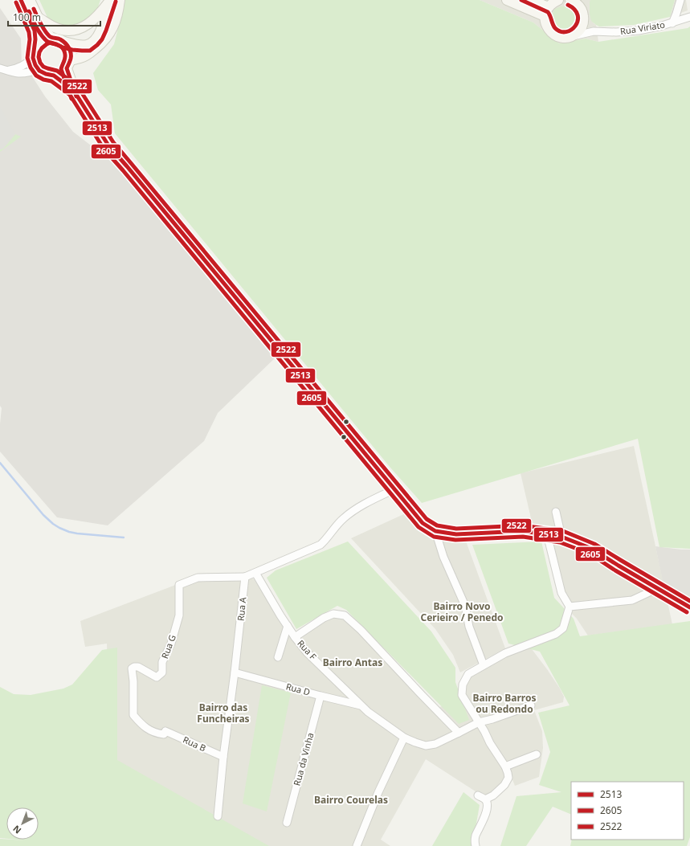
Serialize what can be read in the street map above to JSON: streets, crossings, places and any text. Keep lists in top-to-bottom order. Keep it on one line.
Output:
{"streets":{"street":["Rua Viriato","Rua A","Rua G","Rua F","Rua D","Rua B","Rua da Vinha"]},"crossings":[["Rua A","Rua G"],["Rua A","Rua D"],["Rua A","Rua B"],["Rua G","Rua B"],["Rua F","Rua D"],["Rua D","Rua da Vinha"]],"districts":["Bairro Novo Cerieiro / Penedo","Bairro Antas","Bairro Barros ou Redondo","Bairro das Funcheiras","Bairro Courelas"],"lines":["transit line 2513","transit line 2522","transit line 2605"],"legend":["2513","2605","2522"],"scale_bar":"100 m","north":"bottom left"}
